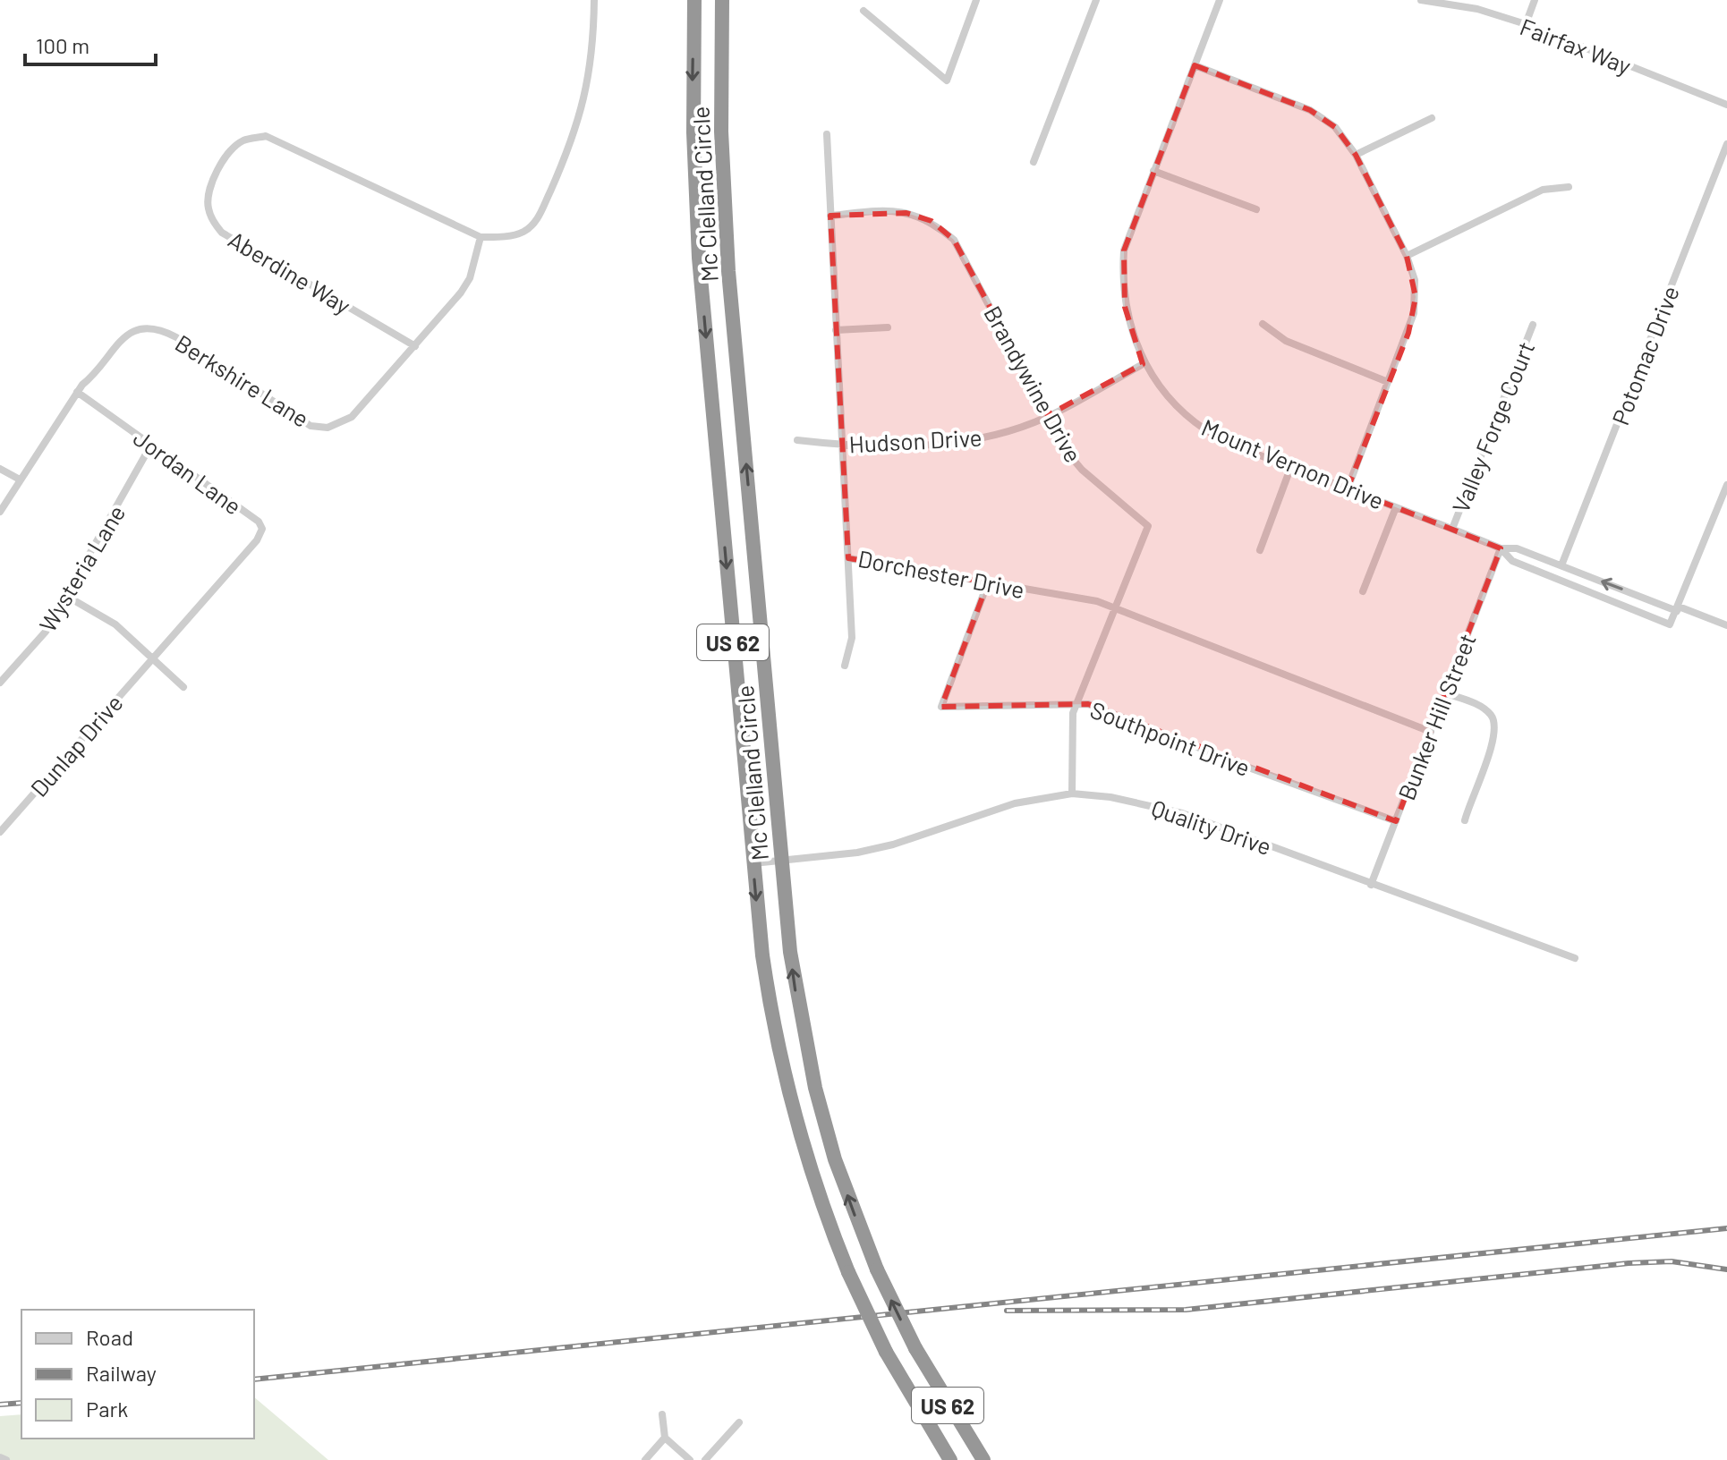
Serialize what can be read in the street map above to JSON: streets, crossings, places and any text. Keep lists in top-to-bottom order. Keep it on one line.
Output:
{"streets":{"highway":["Mc Clelland Circle","US 62"],"street":["Fairfax Way","Aberdine Way","Potomac Drive","Berkshire Lane","Brandywine Drive","Valley Forge Court","Hudson Drive","Mount Vernon Drive","Jordan Lane","Wysteria Lane","Dorchester Drive","Bunker Hill Street","Southpoint Drive","Dunlap Drive","Quality Drive"]},"crossings":[["Mc Clelland Circle","Quality Drive"],["Aberdine Way","Berkshire Lane"],["Potomac Drive","Mount Vernon Drive"],["Berkshire Lane","Jordan Lane"],["Brandywine Drive","Hudson Drive"],["Brandywine Drive","Dorchester Drive"],["Brandywine Drive","Southpoint Drive"],["Brandywine Drive","Quality Drive"],["Valley Forge Court","Mount Vernon Drive"],["Hudson Drive","Mount Vernon Drive"],["Hudson Drive","Dorchester Drive"],["Mount Vernon Drive","Bunker Hill Street"],["Jordan Lane","Wysteria Lane"],["Jordan Lane","Dunlap Drive"],["Dorchester Drive","Bunker Hill Street"],["Dorchester Drive","Southpoint Drive"],["Bunker Hill Street","Southpoint Drive"],["Bunker Hill Street","Quality Drive"]],"legend":["Road","Railway","Park"],"scale_bar":"100 m"}
